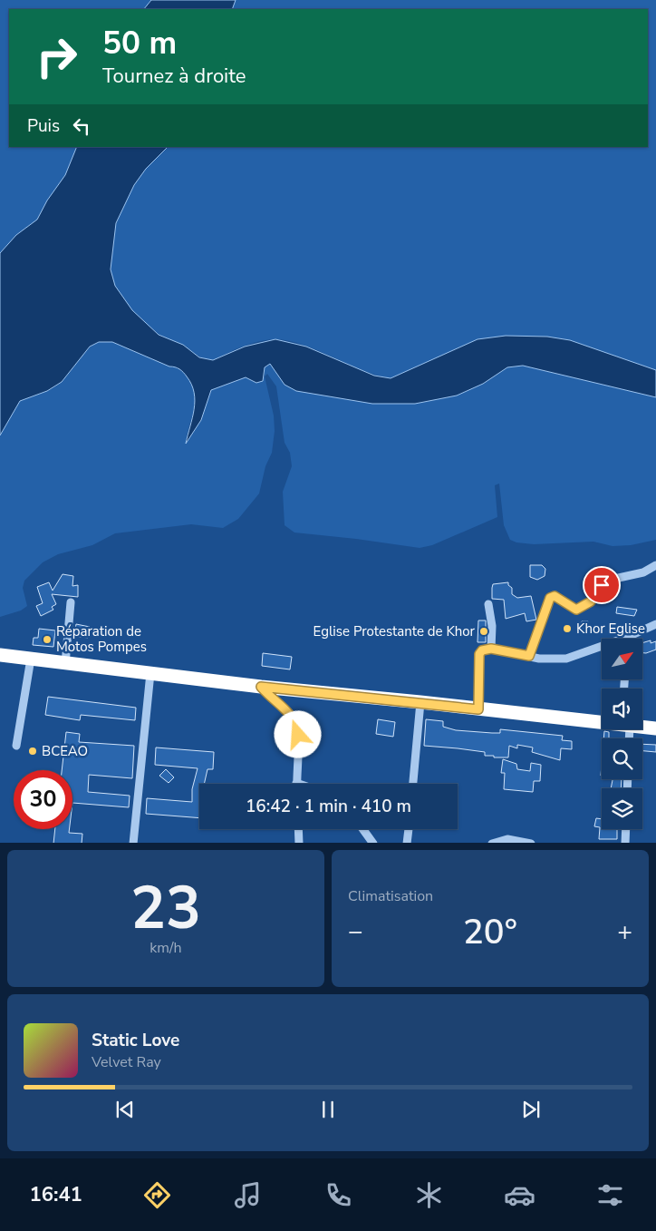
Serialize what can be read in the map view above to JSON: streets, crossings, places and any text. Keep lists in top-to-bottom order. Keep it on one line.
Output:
{"places":["Khor Eglise","Eglise Protestante de Khor","Réparation de Motos Pompes","BCEAO"],"north":"top right","page":{"turn":["50 m","Tournez à droite"],"then":"Puis","limit":"30","trip":"16:42 · 1 min · 410 m","tile":[["23","km/h"],"Climatisation"],"heat":["−","20°","+"],"song":["Static Love","Velvet Ray"],"tabs":"16:41"}}
